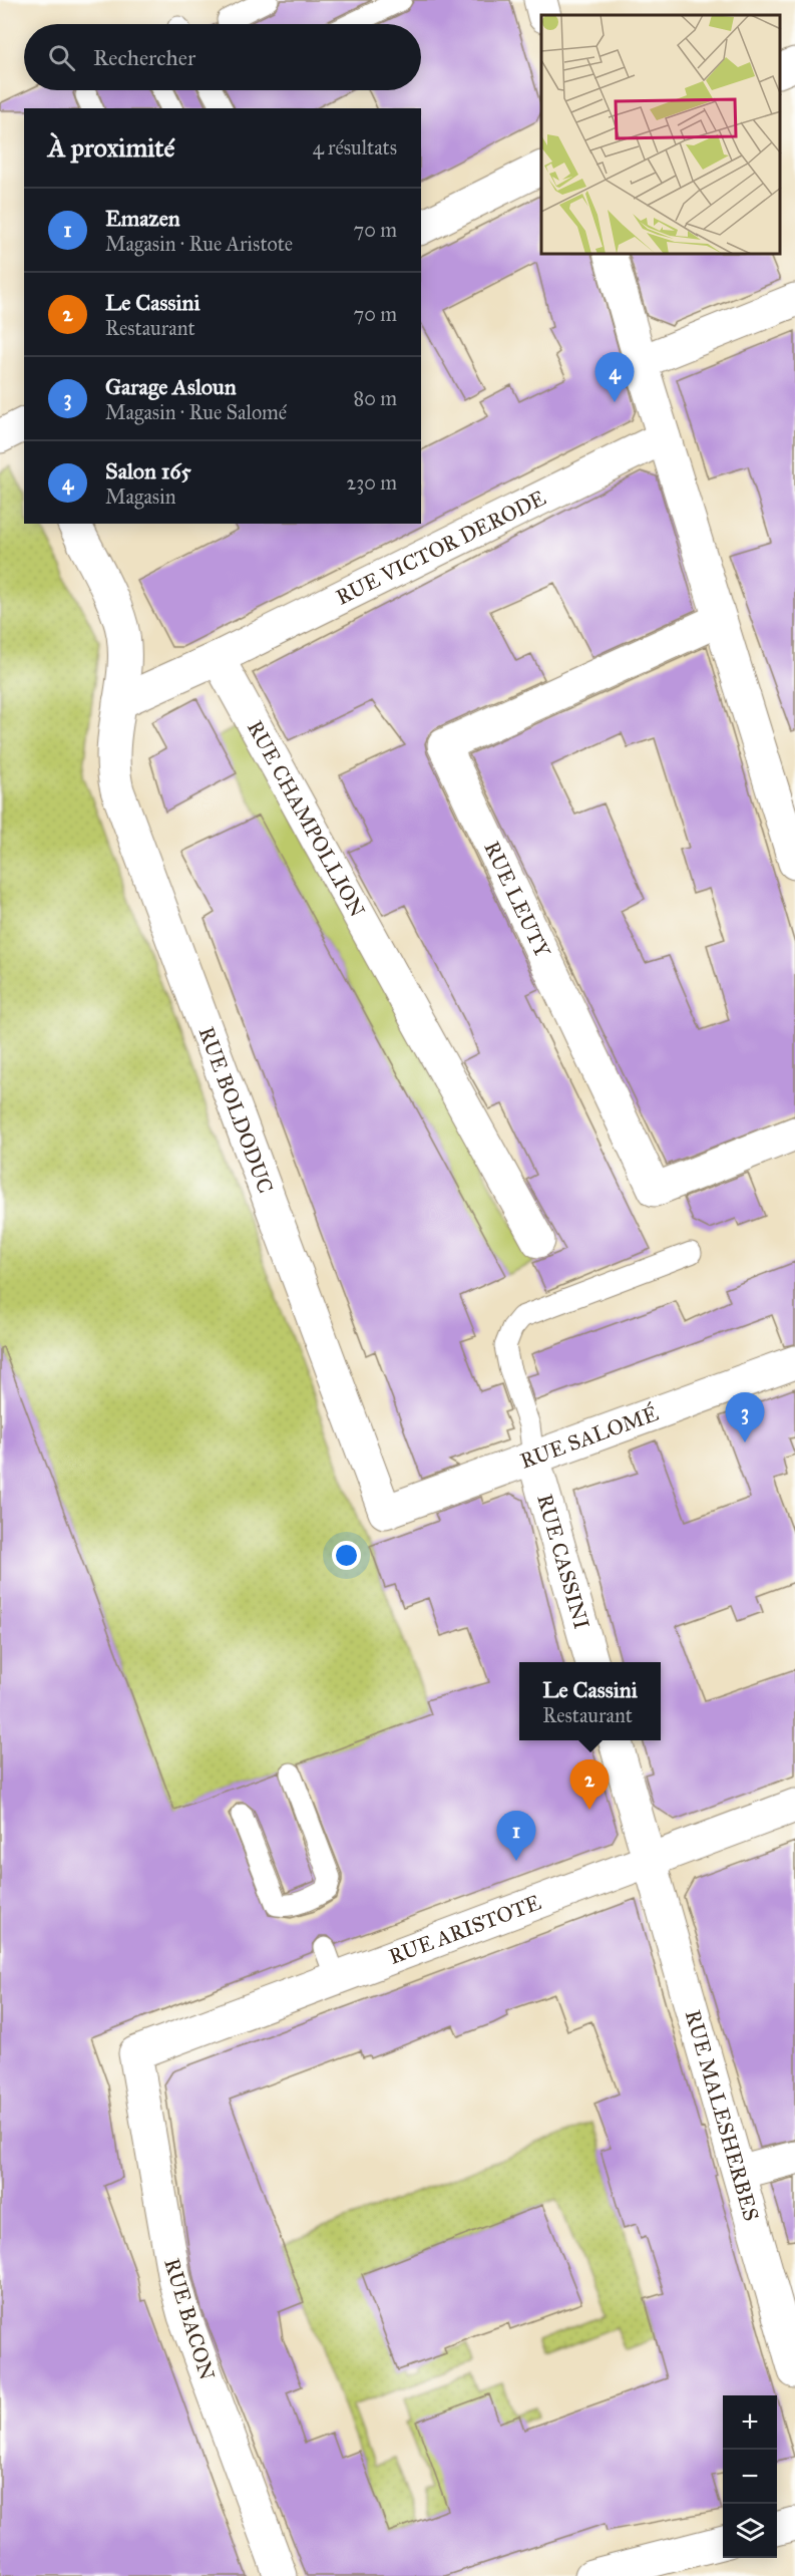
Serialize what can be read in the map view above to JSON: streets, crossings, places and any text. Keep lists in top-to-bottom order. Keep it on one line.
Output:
{"streets":{"street":["RUE VICTOR DERODE","RUE CHAMPOLLION","RUE LEUTY","RUE BOLDODUC","RUE SALOMÉ","RUE CASSINI","RUE ARISTOTE","RUE MALESHERBES","RUE BACON"]},"crossings":[["RUE VICTOR DERODE","RUE CHAMPOLLION"],["RUE BOLDODUC","RUE SALOMÉ"],["RUE SALOMÉ","RUE CASSINI"],["RUE ARISTOTE","RUE MALESHERBES"],["RUE ARISTOTE","RUE BACON"]],"page":{"search":"Rechercher","heading":["À proximité","4 résultats"],"list":[{"mark":"1","name":"Emazen","note":"Magasin · Rue Aristote","value":"70 m"},{"mark":"2","name":"Le Cassini","note":"Restaurant","value":"70 m"},{"mark":"3","name":"Garage Asloun","note":"Magasin · Rue Salomé","value":"80 m"},{"mark":"4","name":"Salon 165","note":"Magasin","value":"230 m"}],"pins":["4","3","2","1"],"popup":["Le Cassini","Restaurant"],"map_buttons":["+","−"]}}
